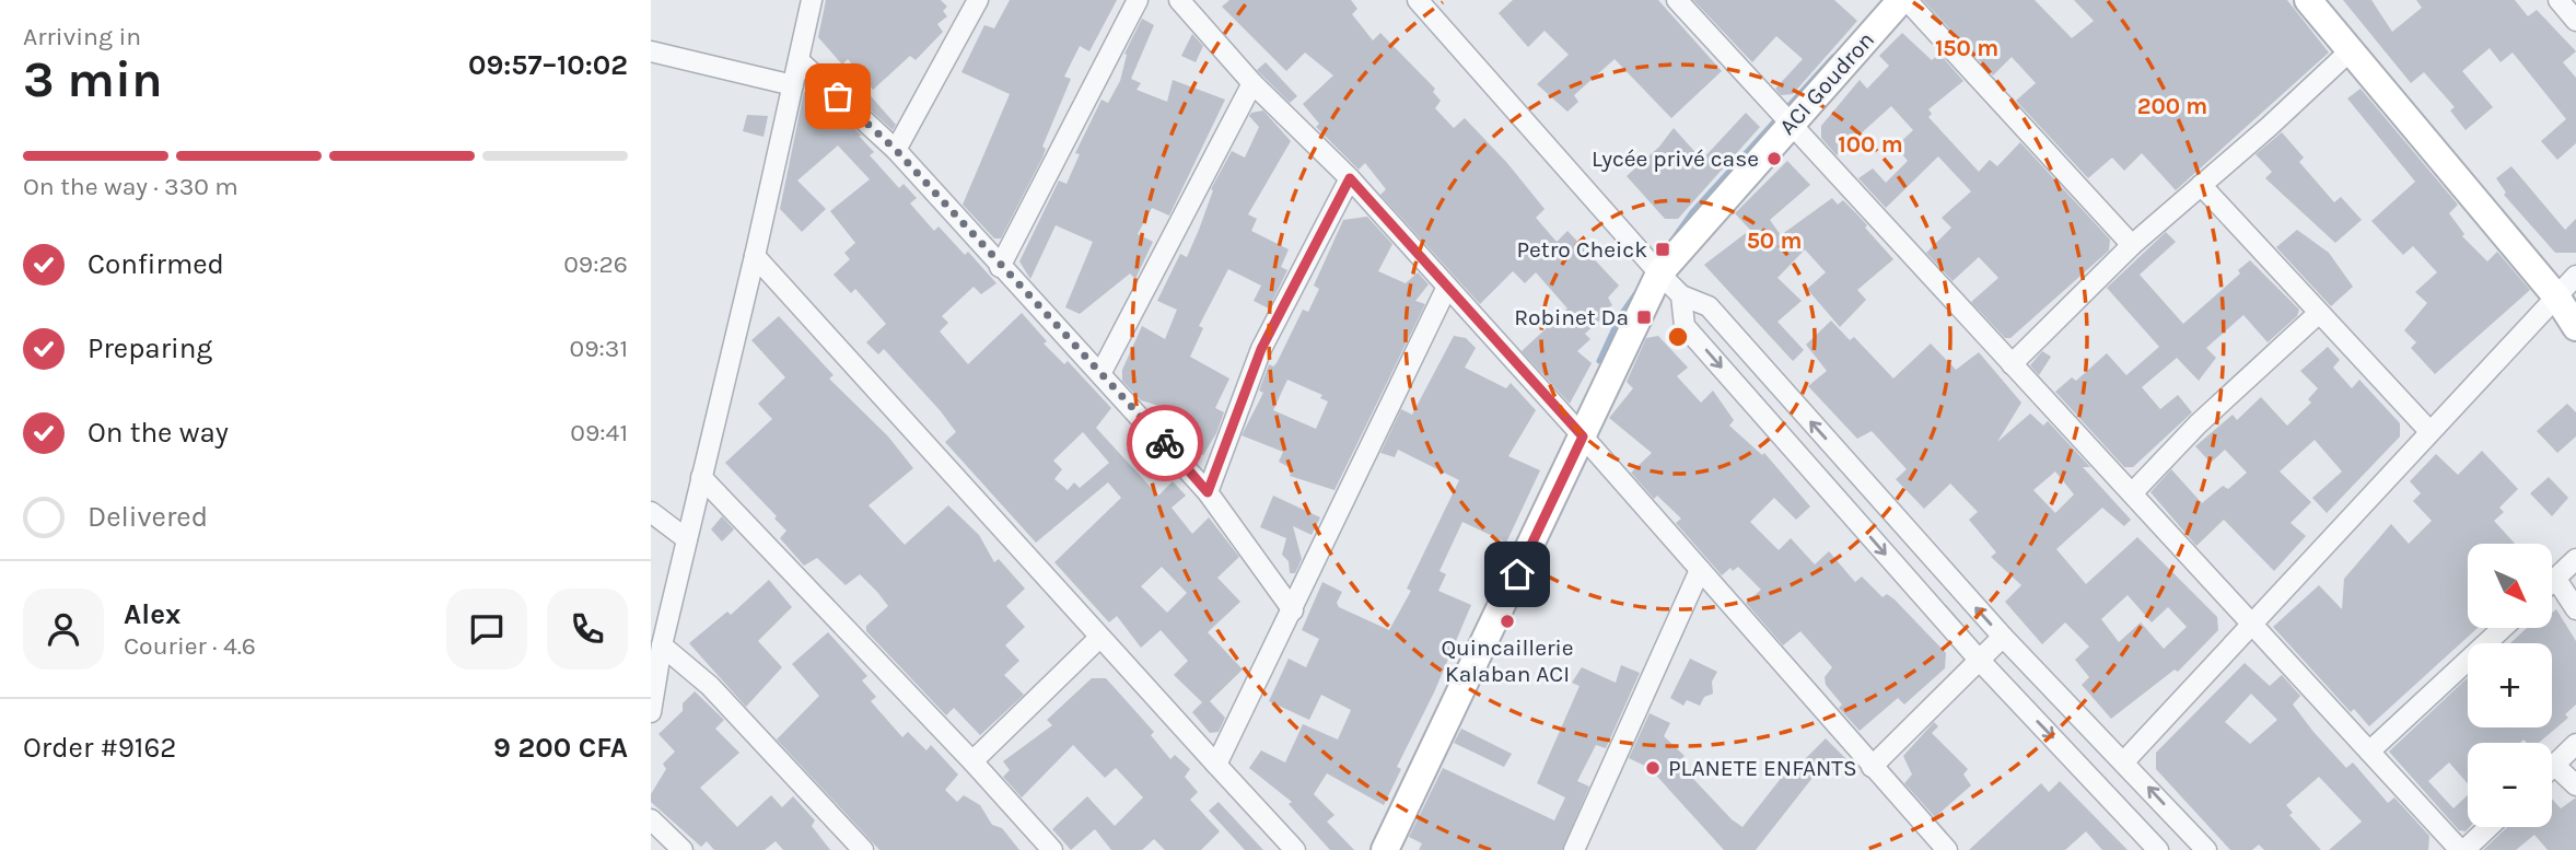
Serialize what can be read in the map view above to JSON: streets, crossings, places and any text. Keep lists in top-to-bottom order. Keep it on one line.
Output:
{"streets":{"street":["ACI Goudron"]},"places":{"other":["Lycée privé case","Quincaillerie Kalaban ACI","PLANETE ENFANTS"],"transit":["Petro Cheick","Robinet Da"]},"north":"bottom right","page":{"heading":["3 min","Arriving in","09:57–10:02"],"panel":["Alex","Courier · 4.6","Order #9162","9 200 CFA"],"bar":"On the way · 330 m","list":[["Confirmed","09:26"],["Preparing","09:31"],["On the way","09:41"],"Delivered"],"map_buttons":["+","−"]},"rings":["150 m","200 m","100 m","50 m"]}
